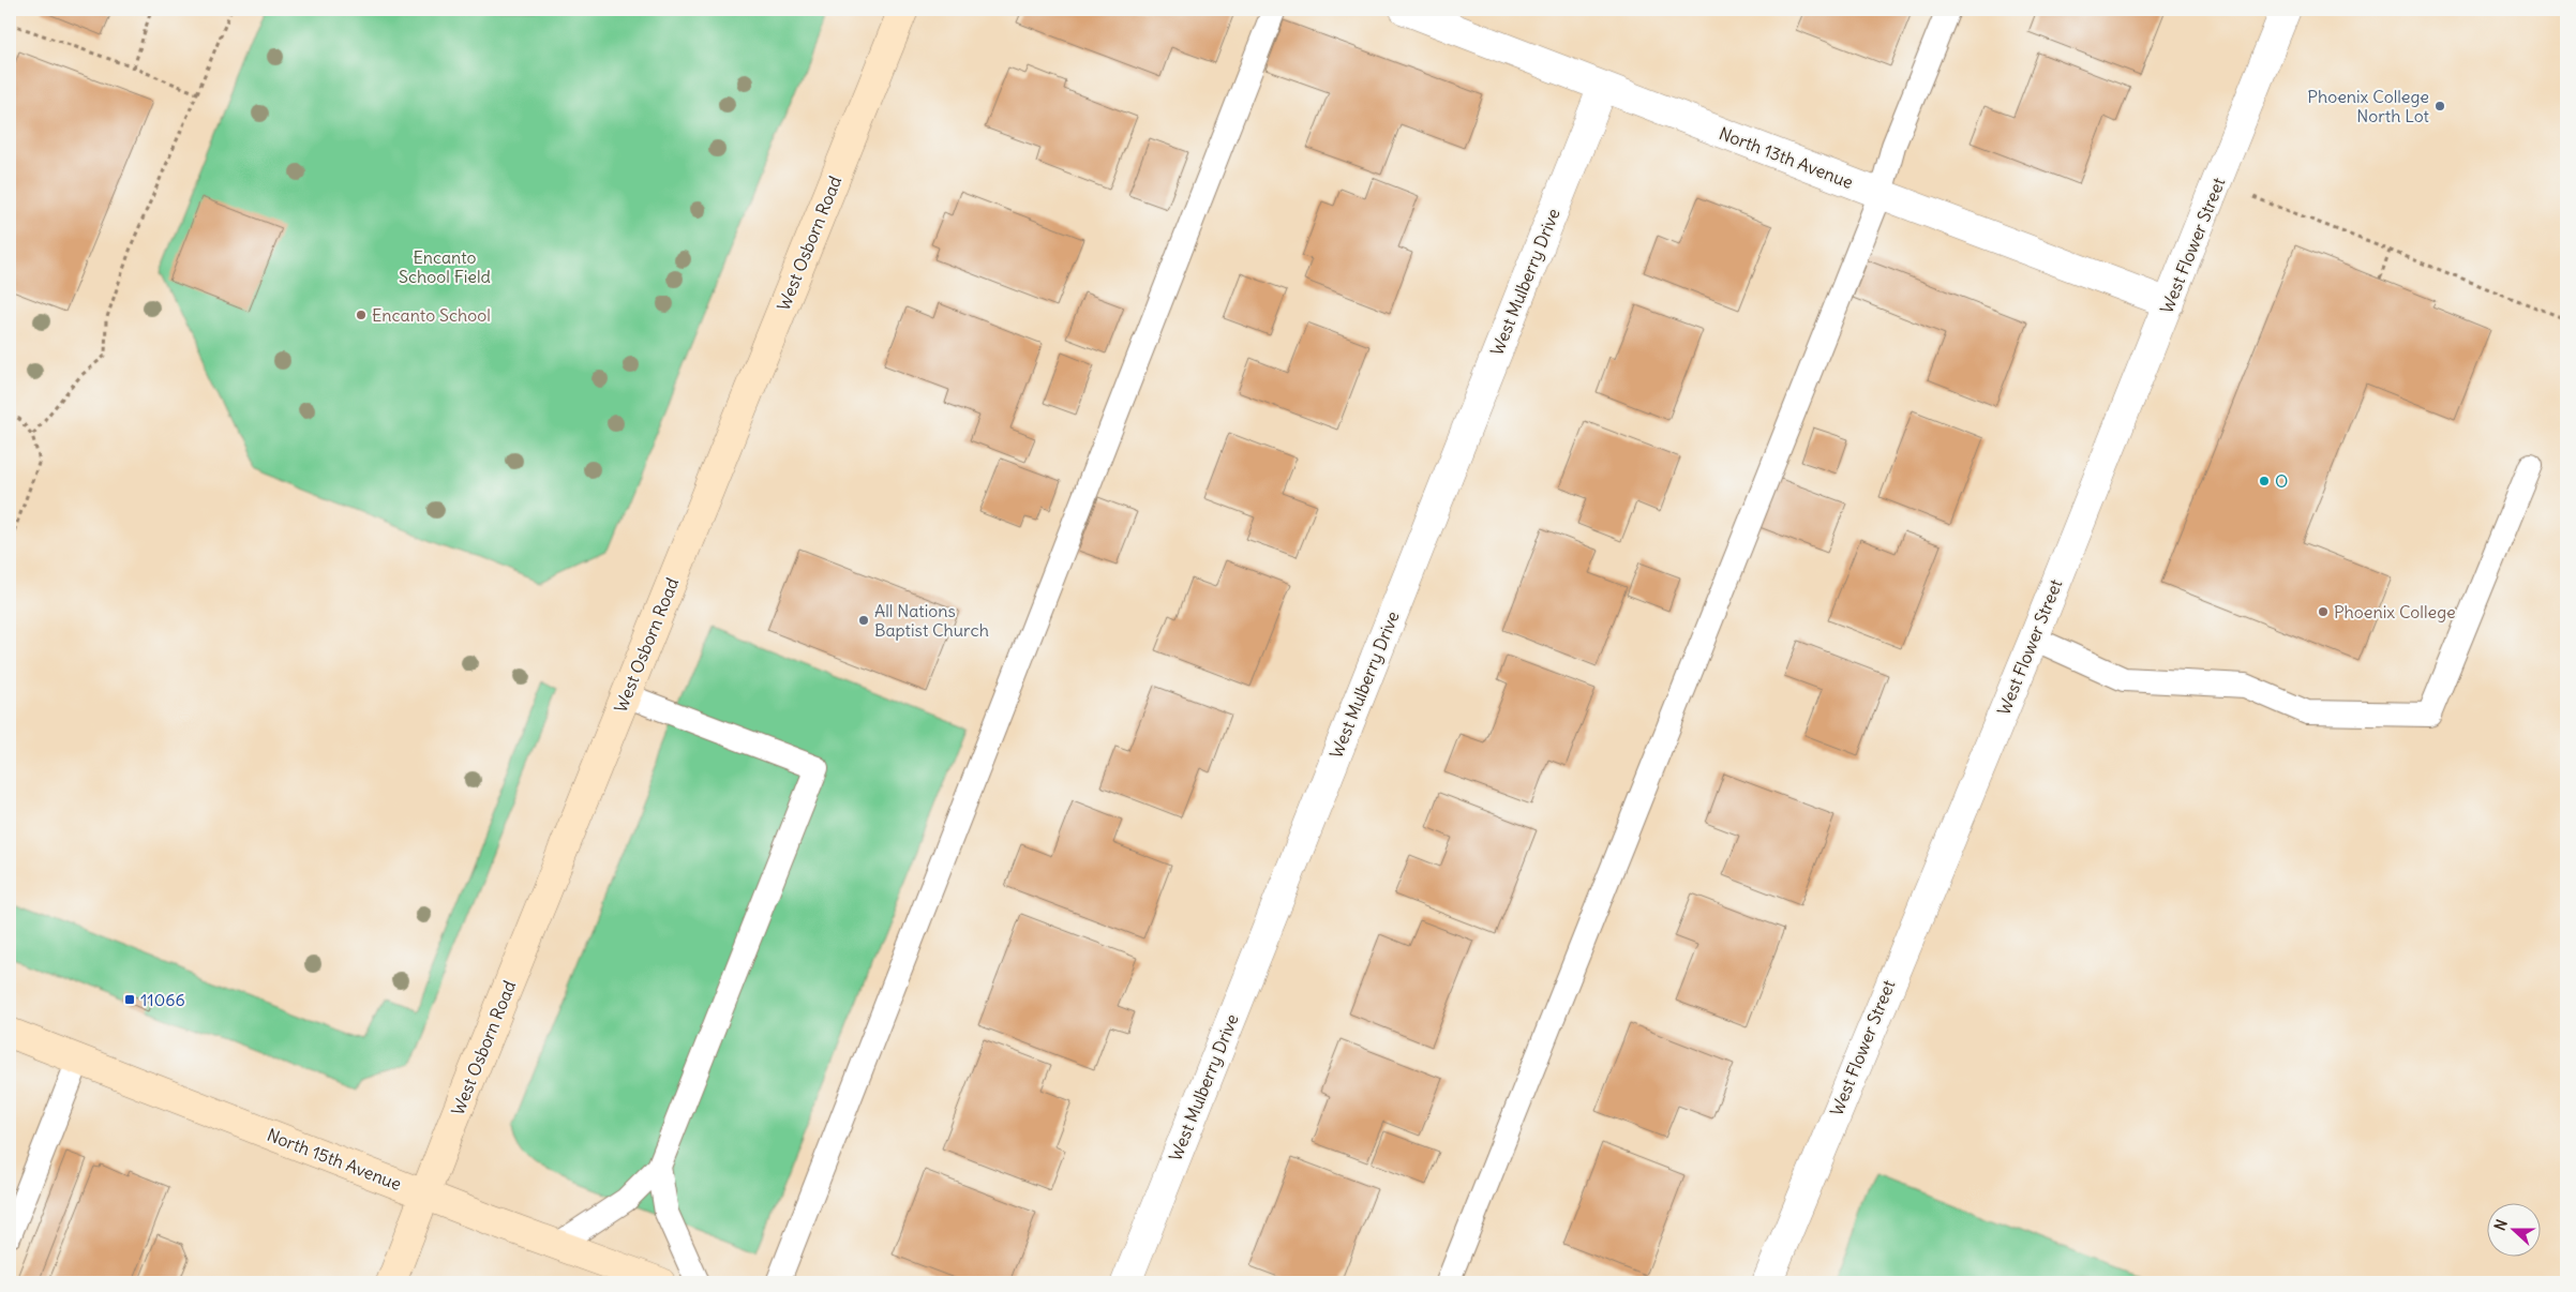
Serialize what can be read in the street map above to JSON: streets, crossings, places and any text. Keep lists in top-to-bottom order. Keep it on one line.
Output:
{"streets":{"street":["North 13th Avenue","West Osborn Road","West Flower Street","West Mulberry Drive","North 15th Avenue"]},"crossings":[["North 13th Avenue","West Flower Street"],["North 13th Avenue","West Mulberry Drive"],["West Osborn Road","North 15th Avenue"]],"parks":["Encanto School Field"],"places":{"other":["Phoenix College North Lot","Encanto School","O","Phoenix College","All Nations Baptist Church"],"transit":["11066"]},"north":"left"}
